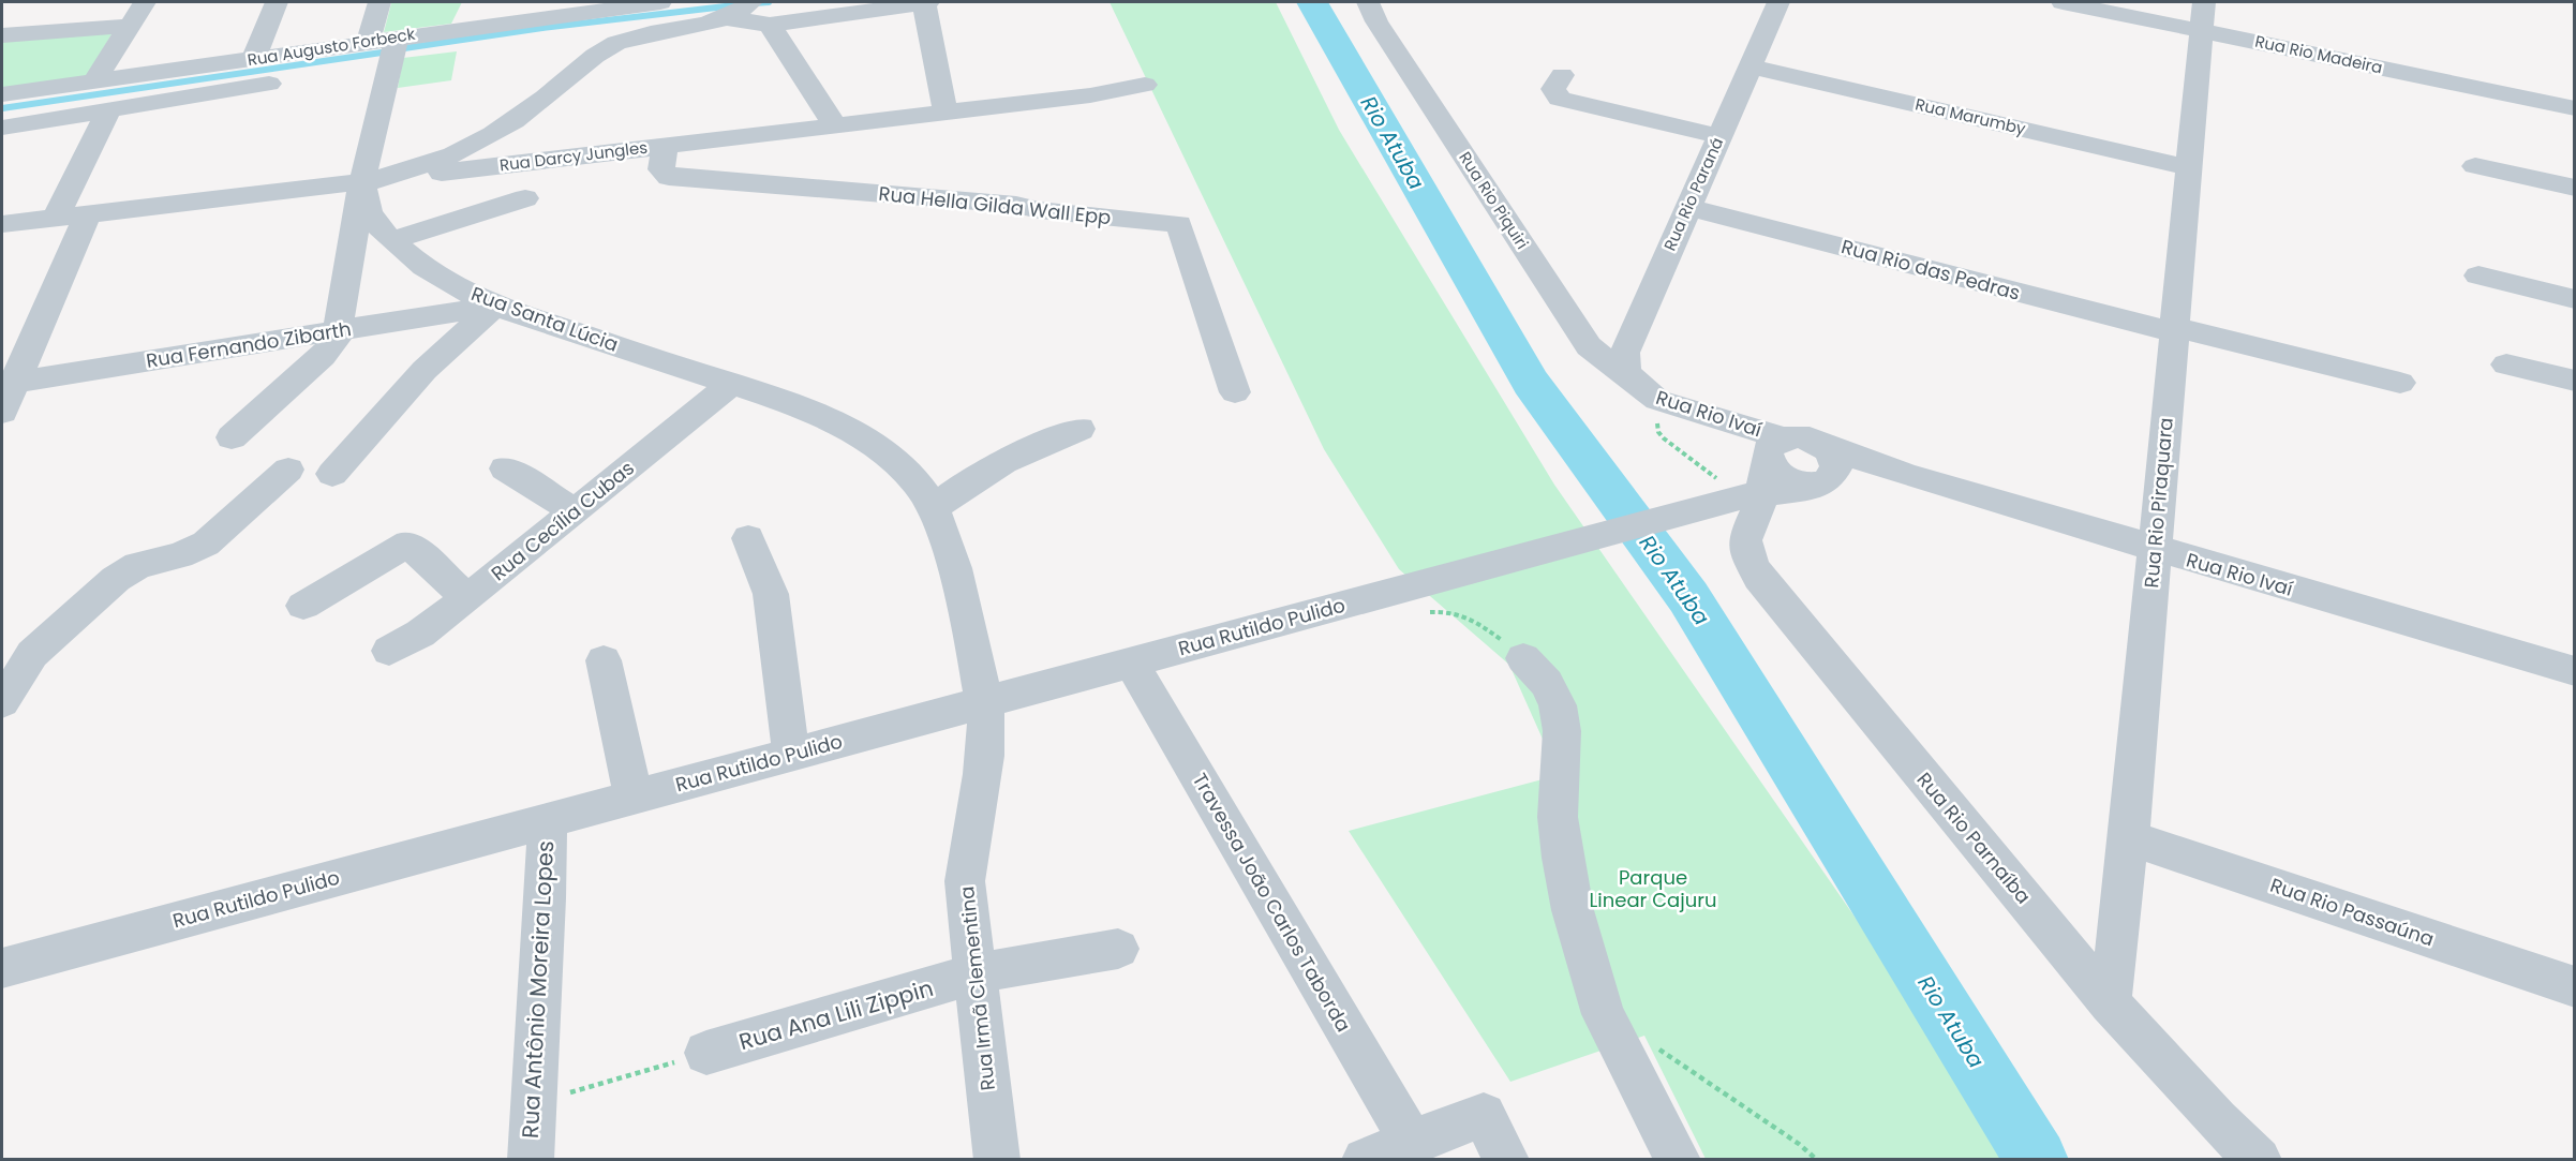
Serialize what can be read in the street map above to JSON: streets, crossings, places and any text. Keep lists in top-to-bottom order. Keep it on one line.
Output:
{"streets":{"street":["Rua Augusto Forbeck","Rua Rio Madeira","Rua Marumby","Rua Darcy Jungles","Rua Rio Paraná","Rua Rio Piquiri","Rua Hella Gilda Wall Epp","Rua Rio das Pedras","Rua Santa Lúcia","Rua Fernando Zibarth","Rua Rio Ivaí","Rua Rio Piraquara","Rua Cecília Cubas","Rua Rutildo Pulido","Rua Rio Parnaíba","Travessa João Carlos Taborda","Rua Rio Passaúna","Rua Irmã Clementina","Rua Antônio Moreira Lopes","Rua Ana Lili Zippin"]},"crossings":[["Rua Rio Madeira","Rua Rio Piraquara"],["Rua Marumby","Rua Rio Paraná"],["Rua Marumby","Rua Rio Piraquara"],["Rua Darcy Jungles","Rua Hella Gilda Wall Epp"],["Rua Darcy Jungles","Rua Santa Lúcia"],["Rua Rio Paraná","Rua Rio Piquiri"],["Rua Rio Paraná","Rua Rio das Pedras"],["Rua Rio Paraná","Rua Rio Ivaí"],["Rua Rio Piquiri","Rua Rio Ivaí"],["Rua Rio das Pedras","Rua Rio Piraquara"],["Rua Santa Lúcia","Rua Fernando Zibarth"],["Rua Santa Lúcia","Rua Cecília Cubas"],["Rua Santa Lúcia","Rua Rutildo Pulido"],["Rua Santa Lúcia","Rua Irmã Clementina"],["Rua Rio Ivaí","Rua Rio Piraquara"],["Rua Rio Ivaí","Rua Rutildo Pulido"],["Rua Rio Ivaí","Rua Rio Parnaíba"],["Rua Rio Piraquara","Rua Rio Parnaíba"],["Rua Rio Piraquara","Rua Rio Passaúna"],["Rua Rutildo Pulido","Rua Rio Parnaíba"],["Rua Rutildo Pulido","Travessa João Carlos Taborda"],["Rua Rutildo Pulido","Rua Irmã Clementina"],["Rua Rutildo Pulido","Rua Antônio Moreira Lopes"],["Rua Irmã Clementina","Rua Ana Lili Zippin"]],"water":["Rio Atuba"],"parks":["Parque Linear Cajuru"]}
